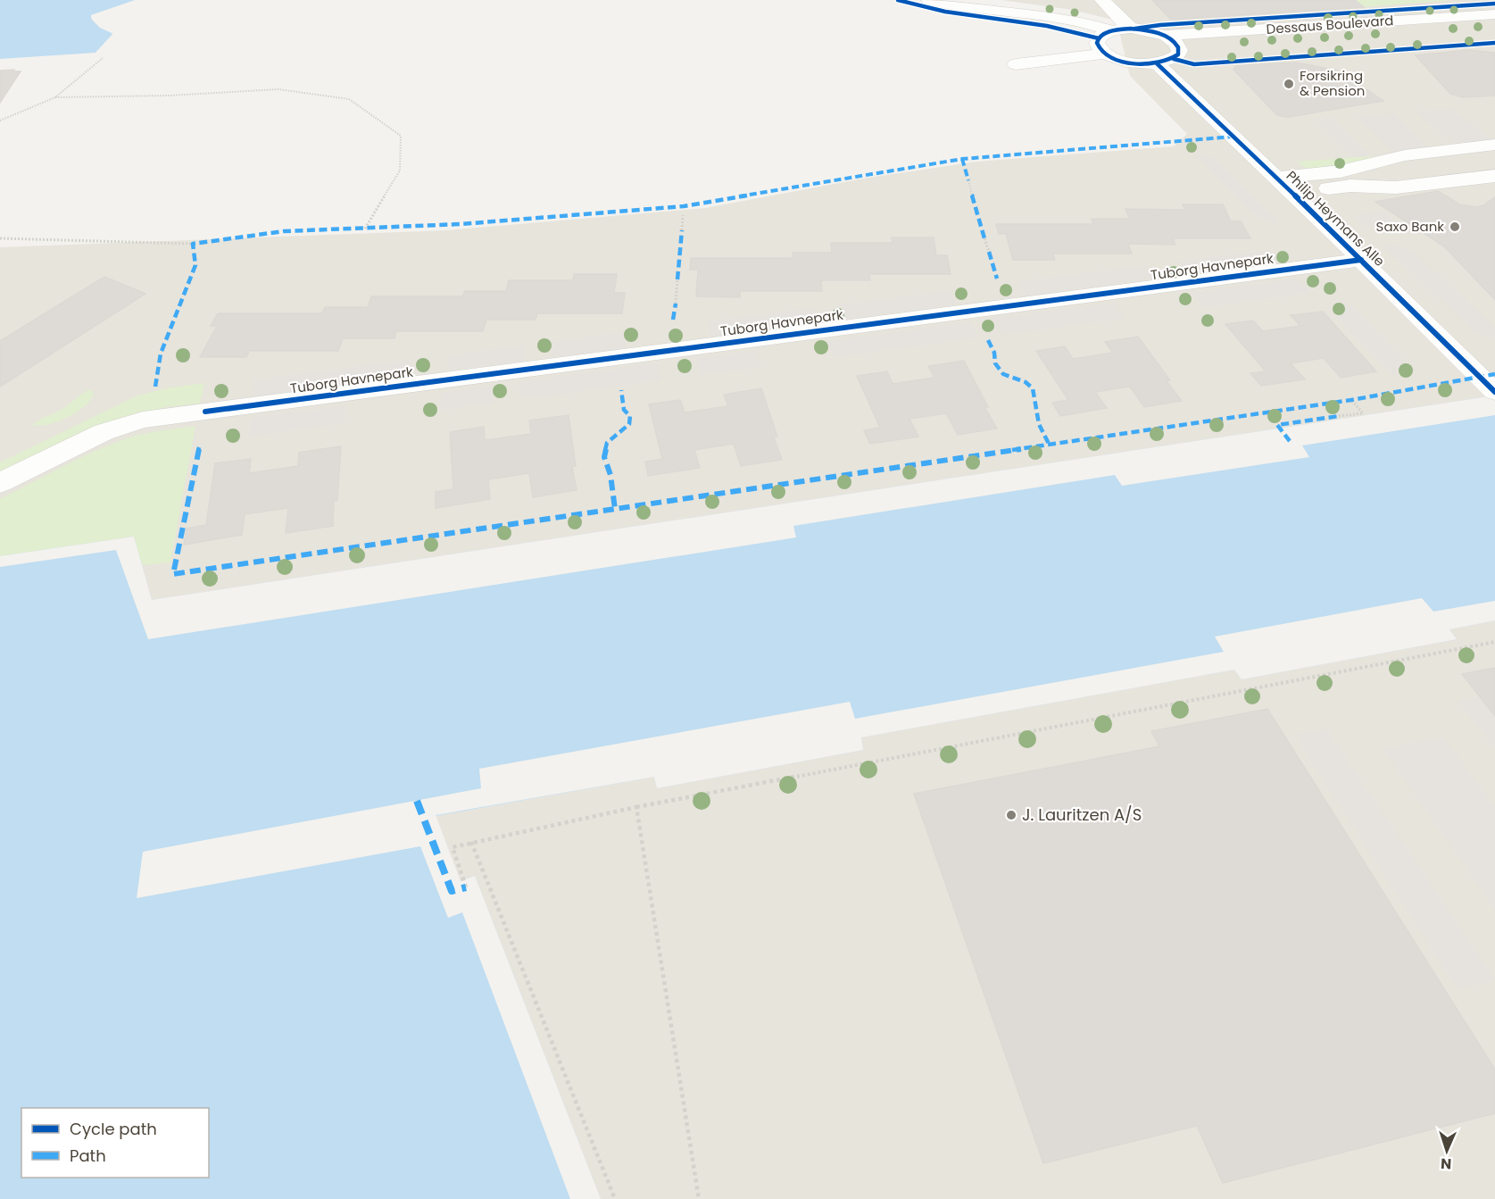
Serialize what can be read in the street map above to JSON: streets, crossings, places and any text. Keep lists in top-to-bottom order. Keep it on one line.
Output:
{"streets":{"street":["Dessaus Boulevard","Philip Heymans Alle","Tuborg Havnepark"]},"crossings":[["Philip Heymans Alle","Tuborg Havnepark"]],"places":["Forsikring & Pension","Saxo Bank","J. Lauritzen A/S"],"legend":["Cycle path","Path"],"north":"bottom"}
